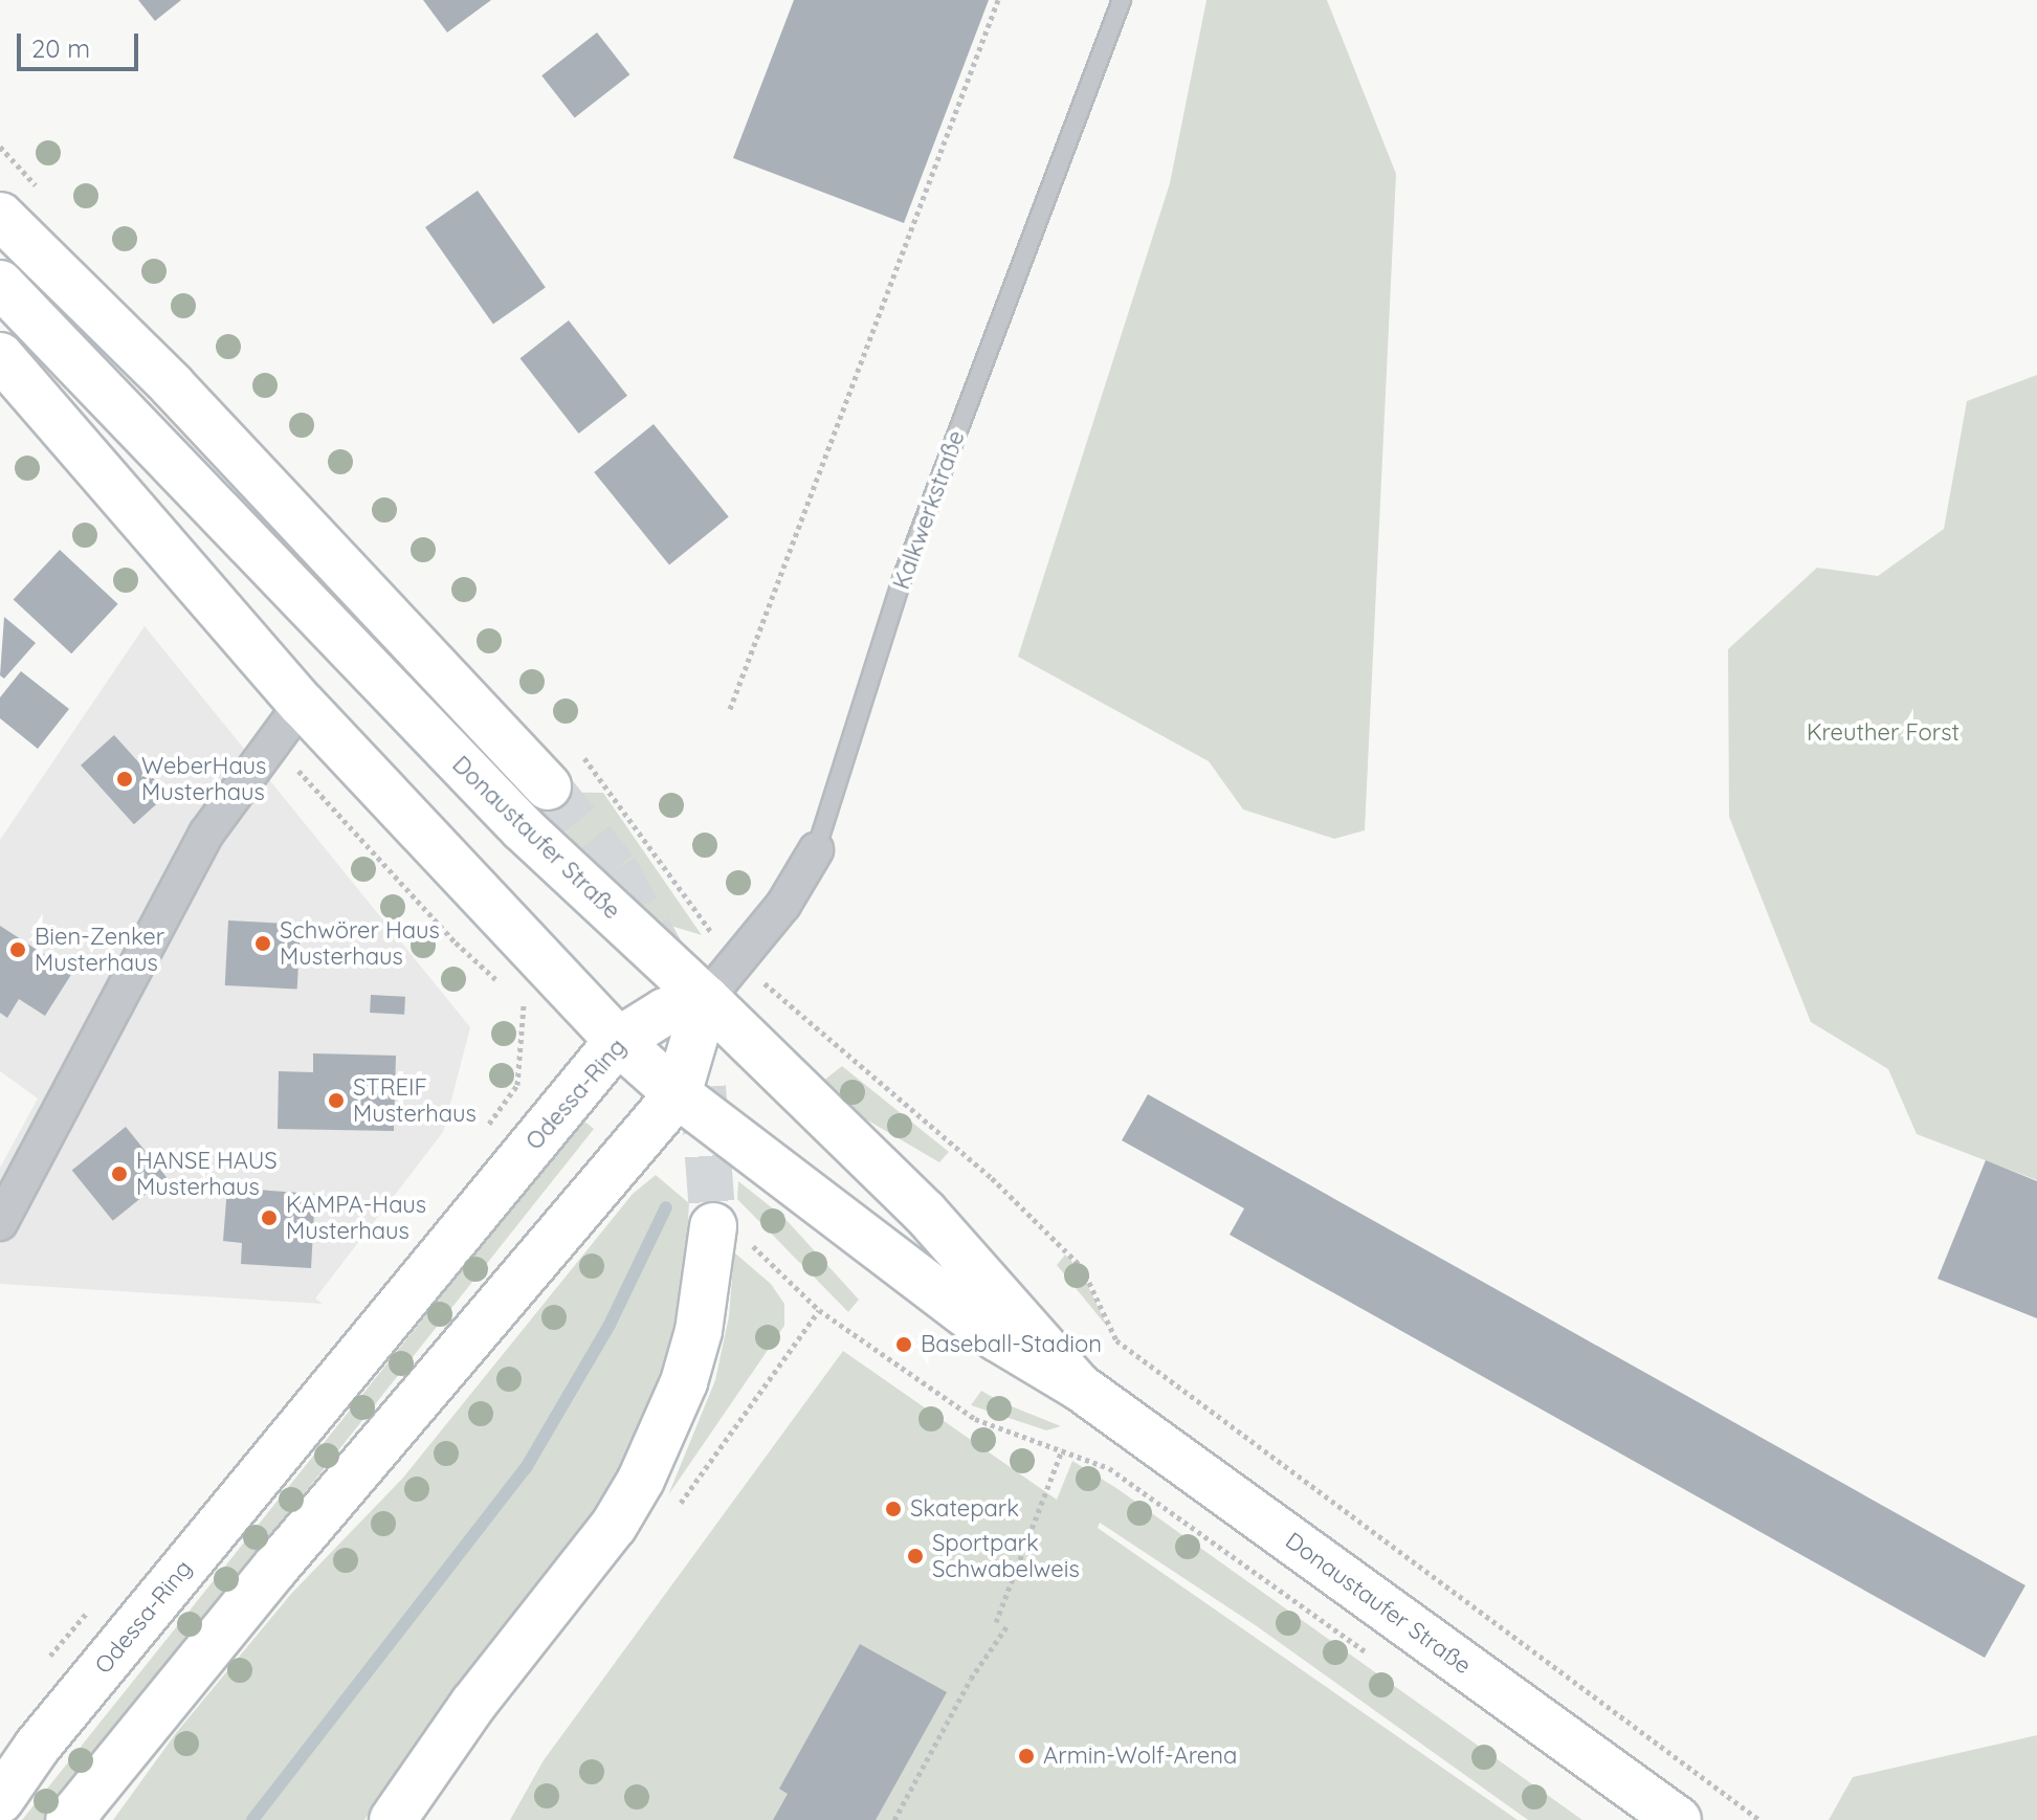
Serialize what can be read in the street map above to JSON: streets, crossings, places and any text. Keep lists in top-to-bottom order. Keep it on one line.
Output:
{"streets":{"main road":["Donaustaufer Straße","Odessa-Ring"],"street":["Kalkwerkstraße"]},"crossings":[["Kalkwerkstraße","Donaustaufer Straße"],["Kalkwerkstraße","Odessa-Ring"],["Donaustaufer Straße","Odessa-Ring"]],"parks":["Kreuther Forst"],"places":["WeberHaus Musterhaus","Schwörer Haus Musterhaus","Bien-Zenker Musterhaus","STREIF Musterhaus","HANSE HAUS Musterhaus","KAMPA-Haus Musterhaus","Baseball-Stadion","Skatepark","Sportpark Schwabelweis","Armin-Wolf-Arena"],"scale_bar":"20 m"}
